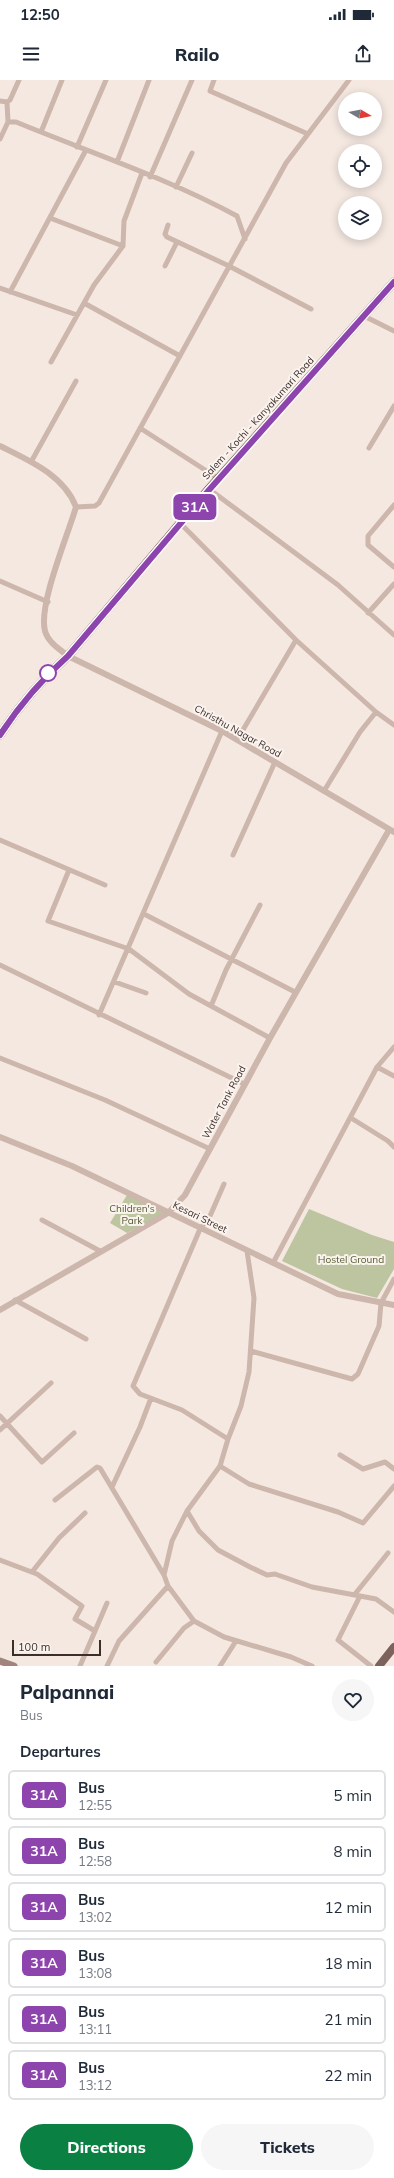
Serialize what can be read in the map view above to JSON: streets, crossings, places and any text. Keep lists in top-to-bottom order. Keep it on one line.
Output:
{"streets":{"highway":["Salem - Kochi - Kanyakumari Road"],"street":["Christhu Nagar Road","Water Tank Road","Kesari Street"]},"crossings":[["Salem - Kochi - Kanyakumari Road","Christhu Nagar Road"],["Christhu Nagar Road","Water Tank Road"],["Water Tank Road","Kesari Street"]],"parks":["Children's Park","Hostel Ground"],"lines":["bus line 31A"],"scale_bar":"100 m","north":"right","page":{"status":"12:50","header":"Railo","on_map":"31A","scale":"100 m","heading":[["Palpannai","Bus"],"Departures"],"list":[{"mark":"31A","name":"Bus","note":"12:55","value":"5 min"},{"mark":"31A","name":"Bus","note":"12:58","value":"8 min"},{"mark":"31A","name":"Bus","note":"13:02","value":"12 min"},{"mark":"31A","name":"Bus","note":"13:08","value":"18 min"},{"mark":"31A","name":"Bus","note":"13:11","value":"21 min"},{"mark":"31A","name":"Bus","note":"13:12","value":"22 min"}],"buttons":["Directions","Tickets"]}}
